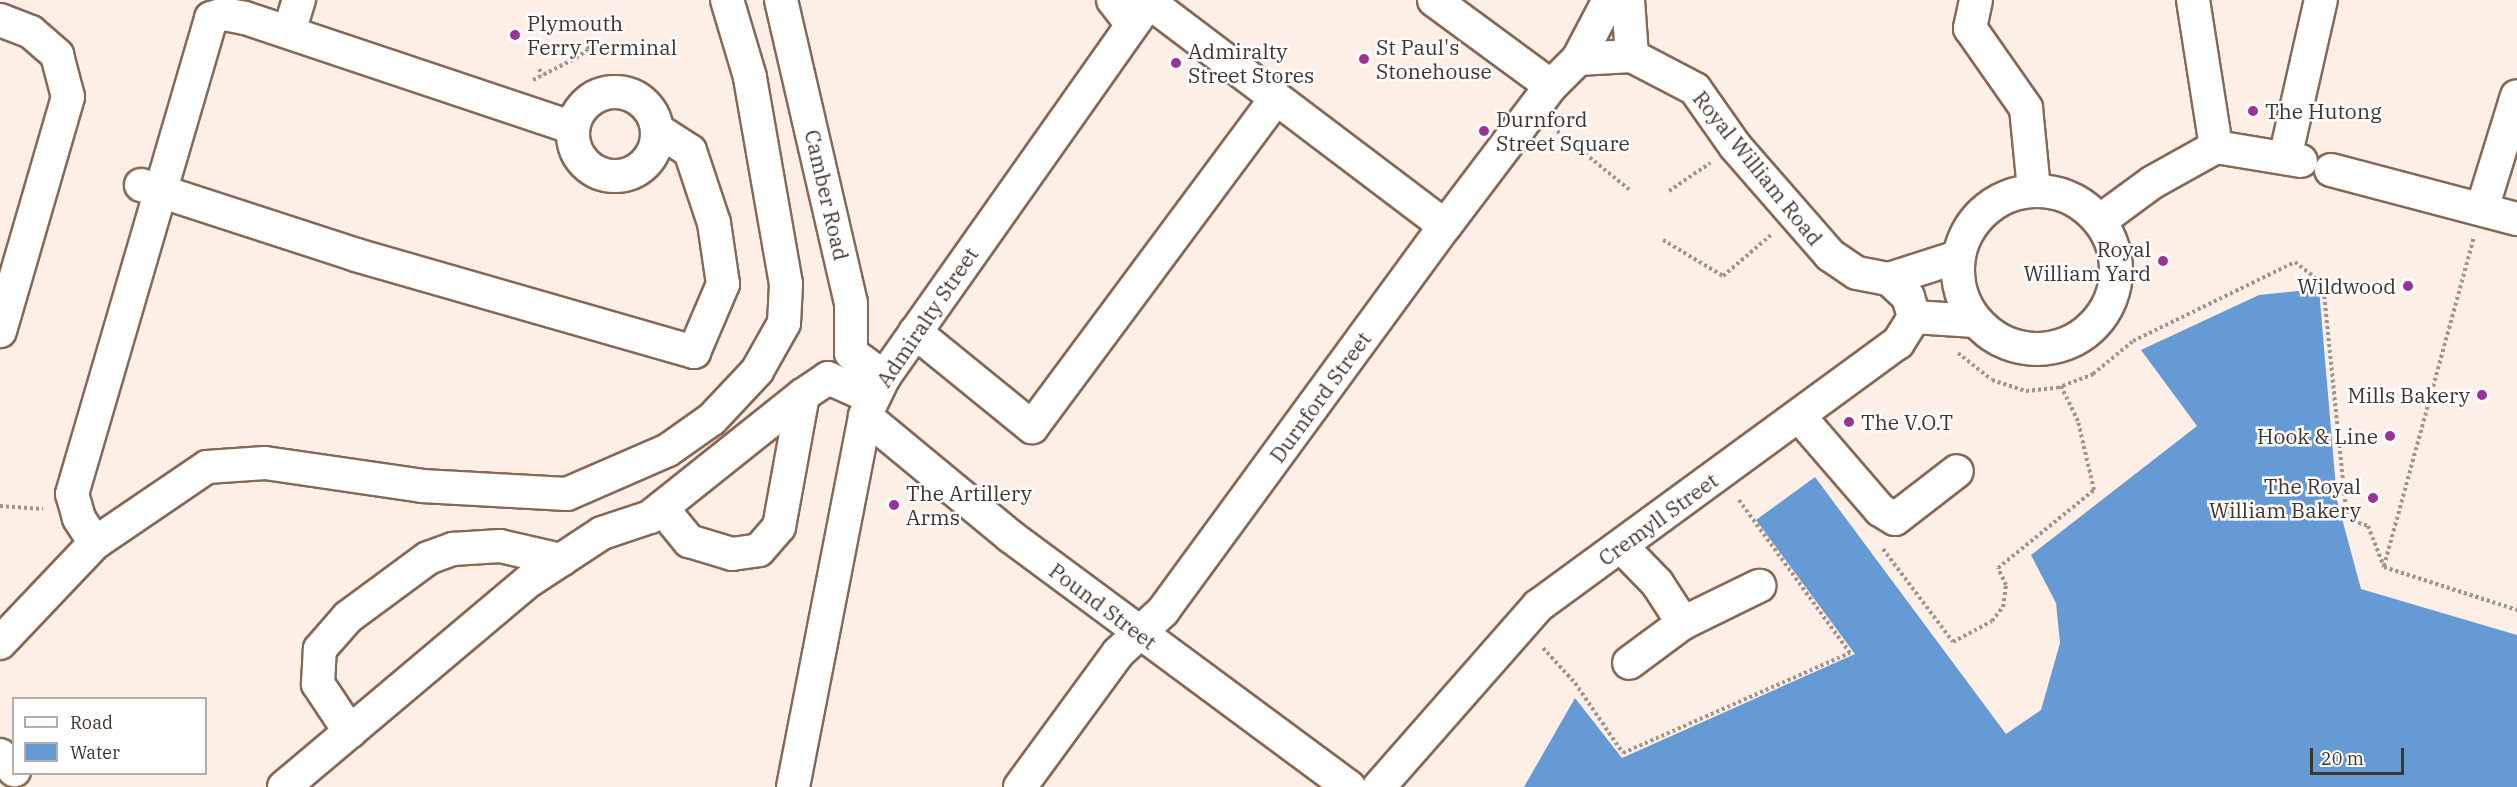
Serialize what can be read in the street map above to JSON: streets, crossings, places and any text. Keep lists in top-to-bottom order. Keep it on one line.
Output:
{"streets":{"street":["Royal William Road","Camber Road","Admiralty Street","Durnford Street","Cremyll Street","Pound Street"]},"crossings":[["Camber Road","Admiralty Street"],["Camber Road","Pound Street"],["Admiralty Street","Pound Street"],["Durnford Street","Pound Street"]],"places":["Plymouth Ferry Terminal","St Paul's Stonehouse","Admiralty Street Stores","The Hutong","Durnford Street Square","Royal William Yard","Wildwood","Mills Bakery","The V.O.T","Hook & Line","The Royal William Bakery","The Artillery Arms"],"legend":["Road","Water"],"scale_bar":"20 m"}
